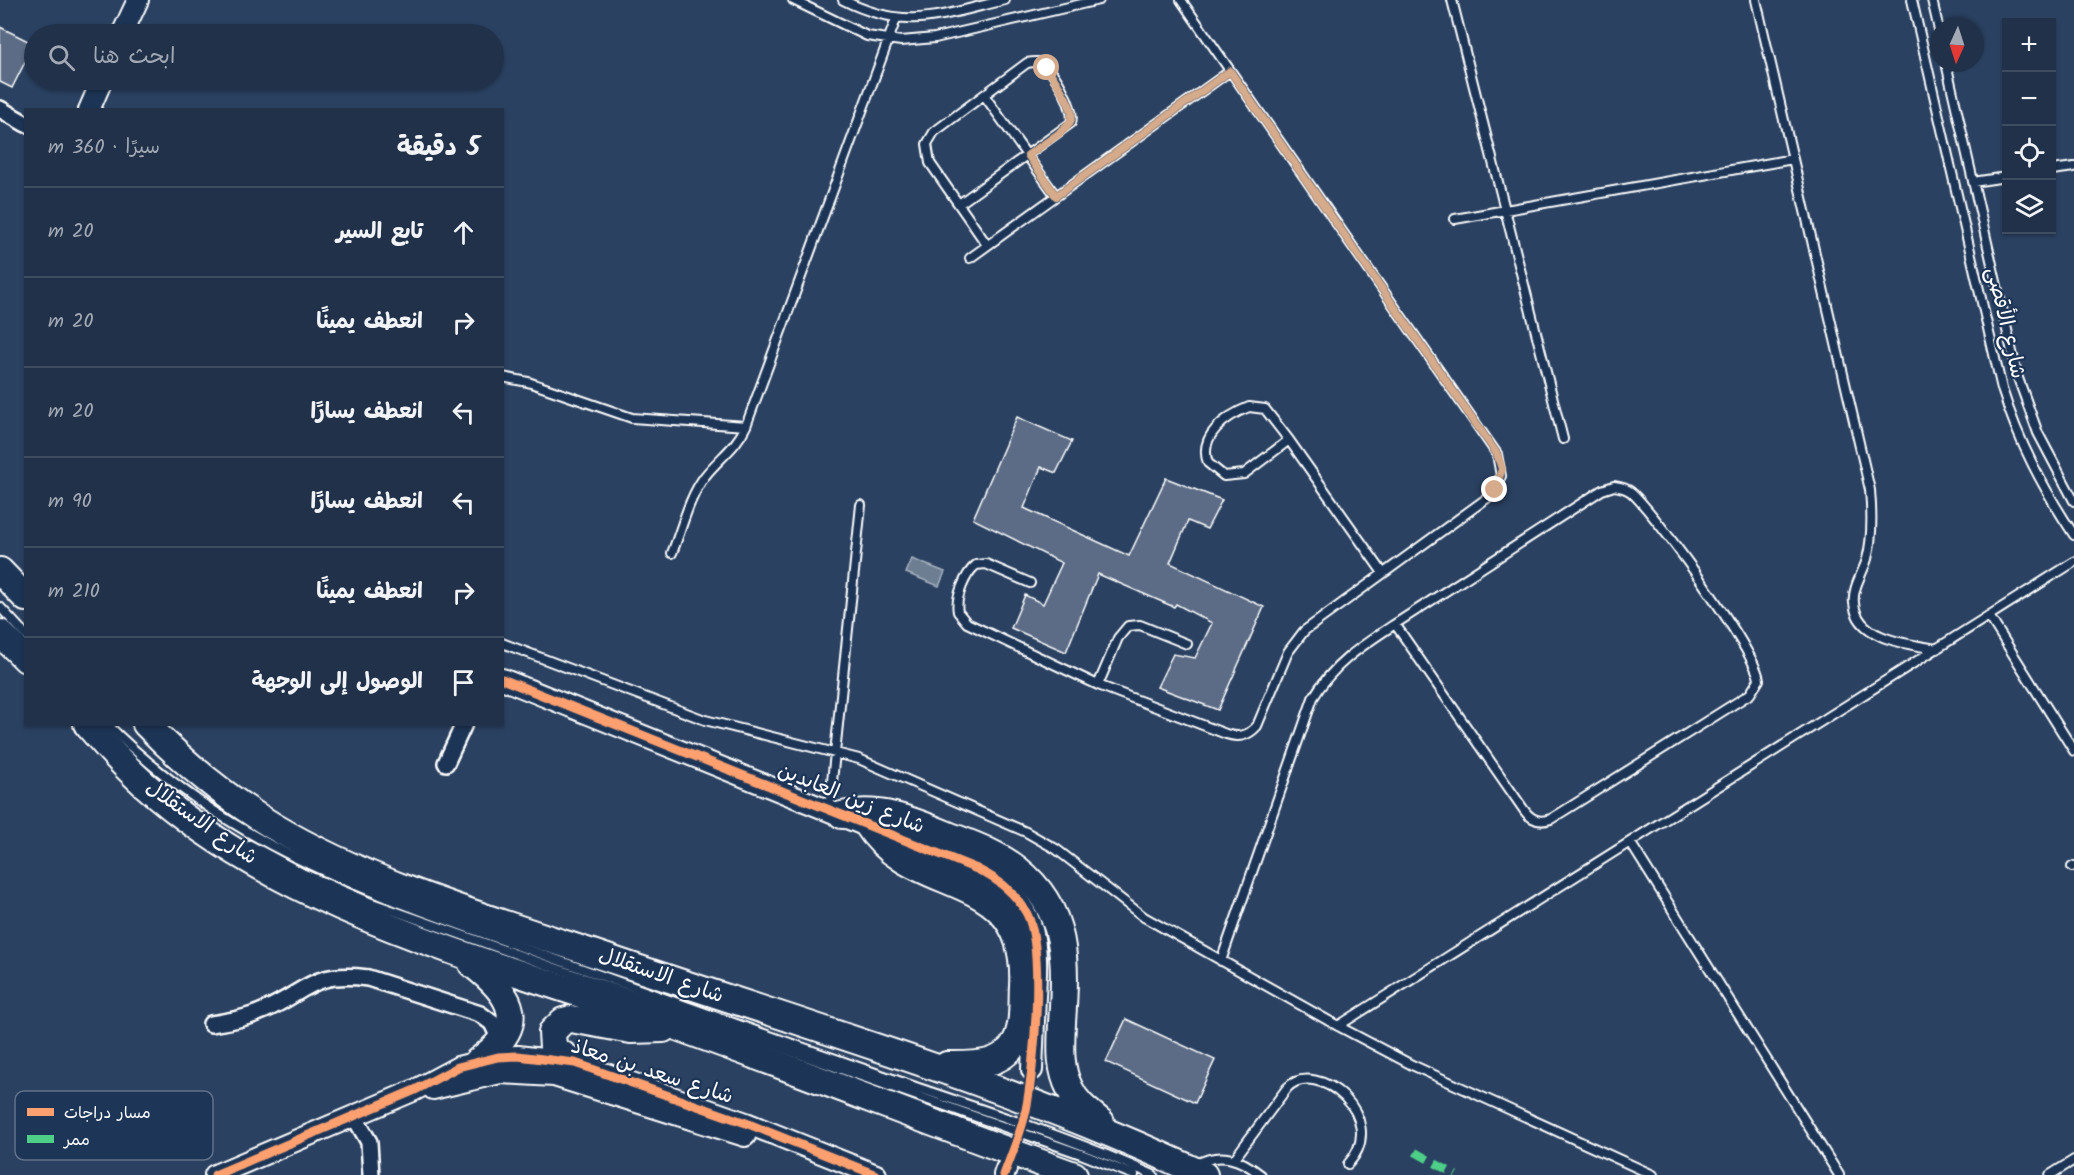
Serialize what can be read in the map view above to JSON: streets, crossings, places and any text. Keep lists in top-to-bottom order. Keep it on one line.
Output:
{"streets":{"highway":["شارع الاستقلال"],"street":["شارع زين العابدين","شارع سعد بن معاذ"],"lane":["شارع الأقصى"]},"legend":["مسار دراجات","ممر"],"north":"bottom","page":{"map_buttons":["+","−"],"search":"ابحث هنا","heading":["5 دقيقة","سيرًا · 360 m"],"list":[["تابع السير","20 m"],["انعطف يمينًا","20 m"],["انعطف يسارًا","20 m"],["انعطف يسارًا","90 m"],["انعطف يمينًا","210 m"],"الوصول إلى الوجهة"]}}
